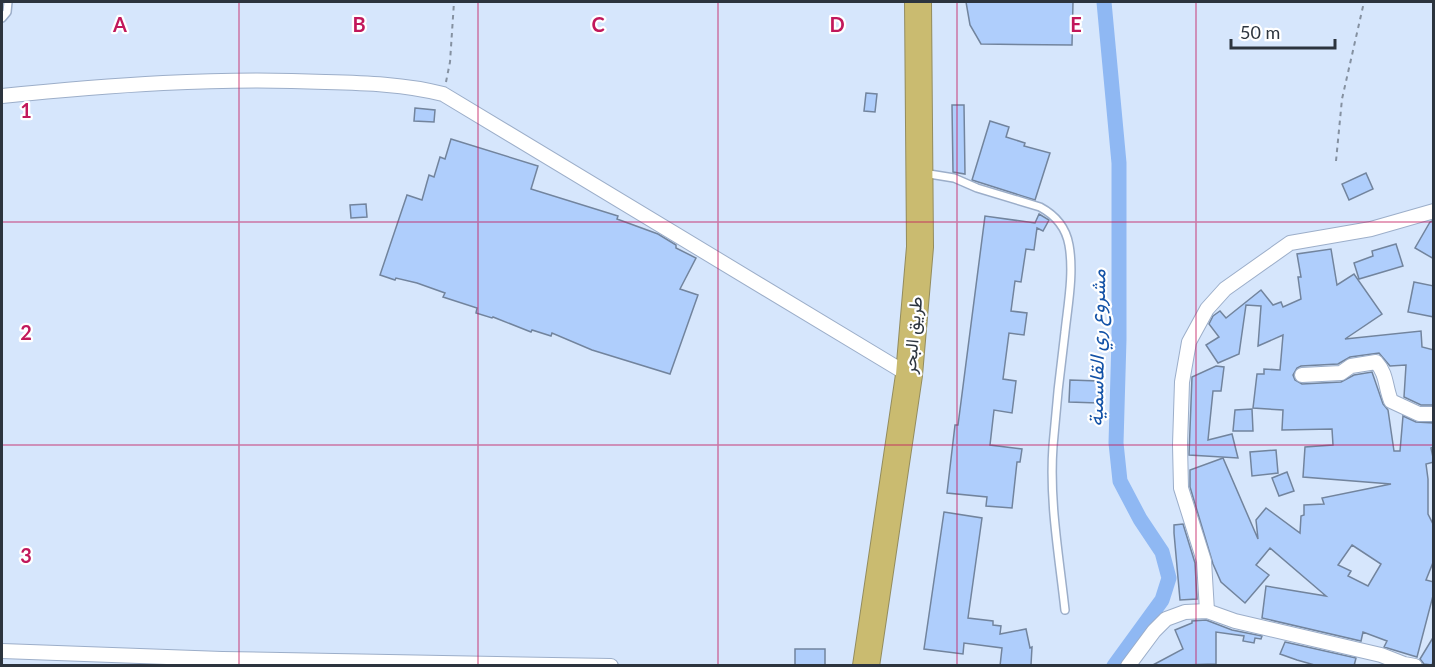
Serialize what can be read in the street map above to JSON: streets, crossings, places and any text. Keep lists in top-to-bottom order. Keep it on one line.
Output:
{"streets":{"highway":["طريق البحر"]},"water":["مشروع ري القاسمية"],"scale_bar":"50 m","grid":{"columns":["A","B","C","D","E"],"rows":["1","2","3"]}}
